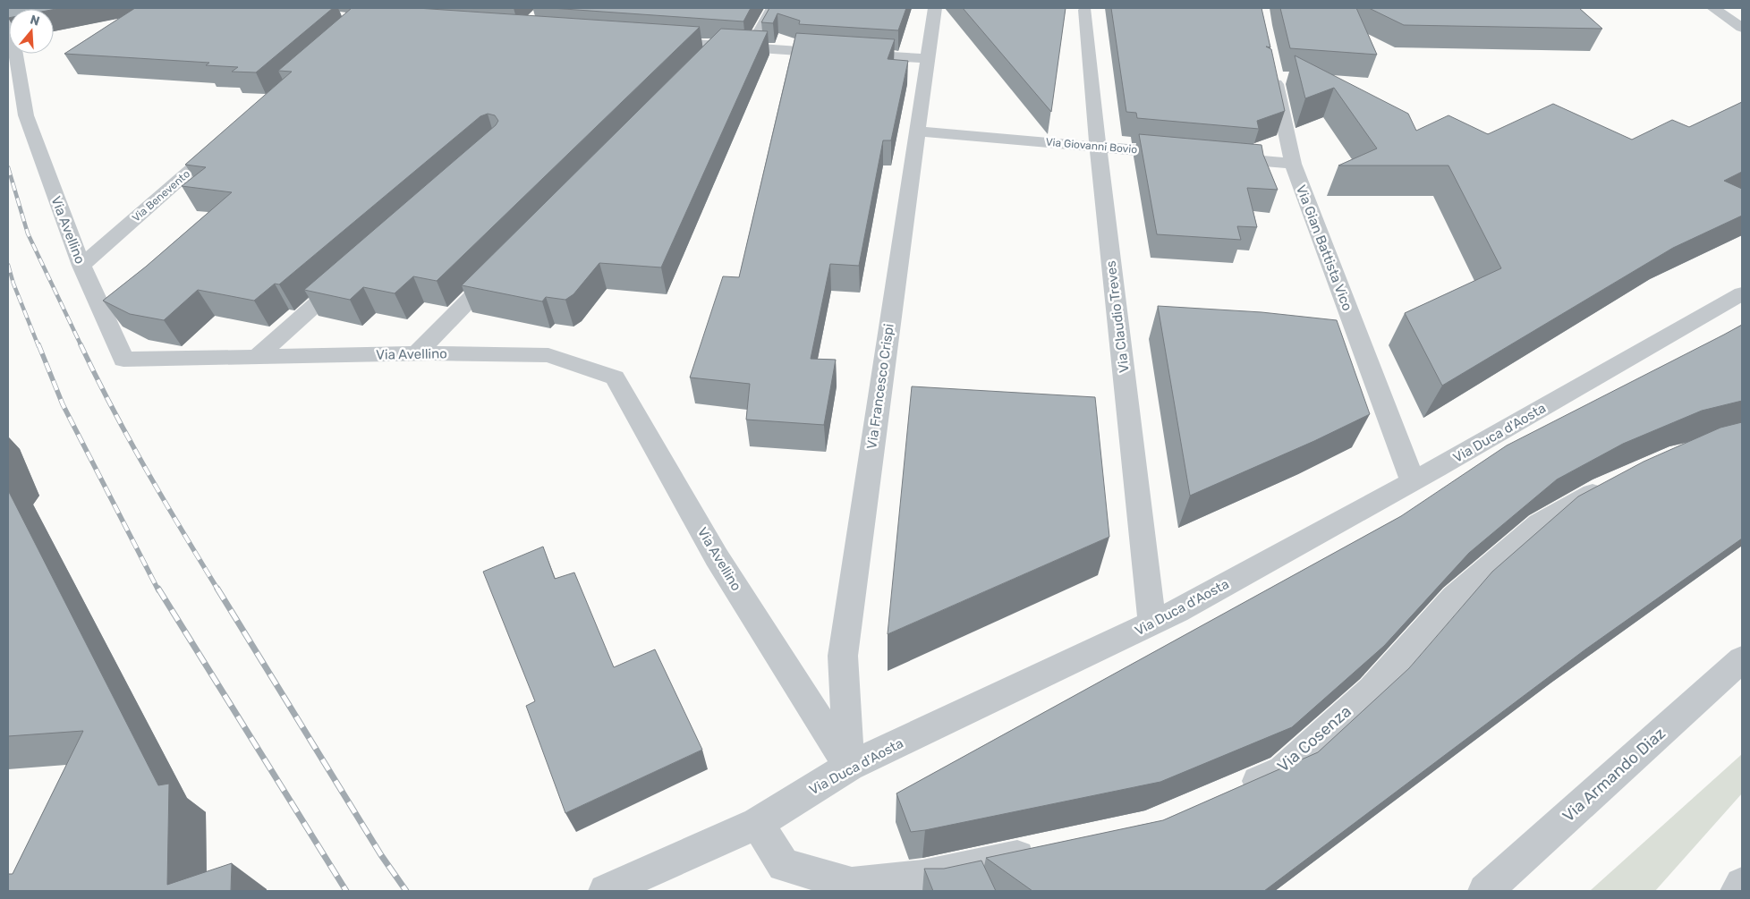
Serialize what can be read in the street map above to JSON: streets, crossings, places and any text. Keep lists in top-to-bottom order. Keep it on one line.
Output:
{"streets":{"street":["Via Giovanni Bovio","Via Benevento","Via Avellino","Via Gian Battista Vico","Via Claudio Treves","Via Francesco Crispi","Via Duca d'Aosta","Via Cosenza","Via Armando Diaz"]},"crossings":[["Via Giovanni Bovio","Via Claudio Treves"],["Via Giovanni Bovio","Via Francesco Crispi"],["Via Benevento","Via Avellino"],["Via Avellino","Via Francesco Crispi"],["Via Avellino","Via Duca d'Aosta"],["Via Gian Battista Vico","Via Duca d'Aosta"],["Via Claudio Treves","Via Duca d'Aosta"],["Via Francesco Crispi","Via Duca d'Aosta"]],"north":"top"}
